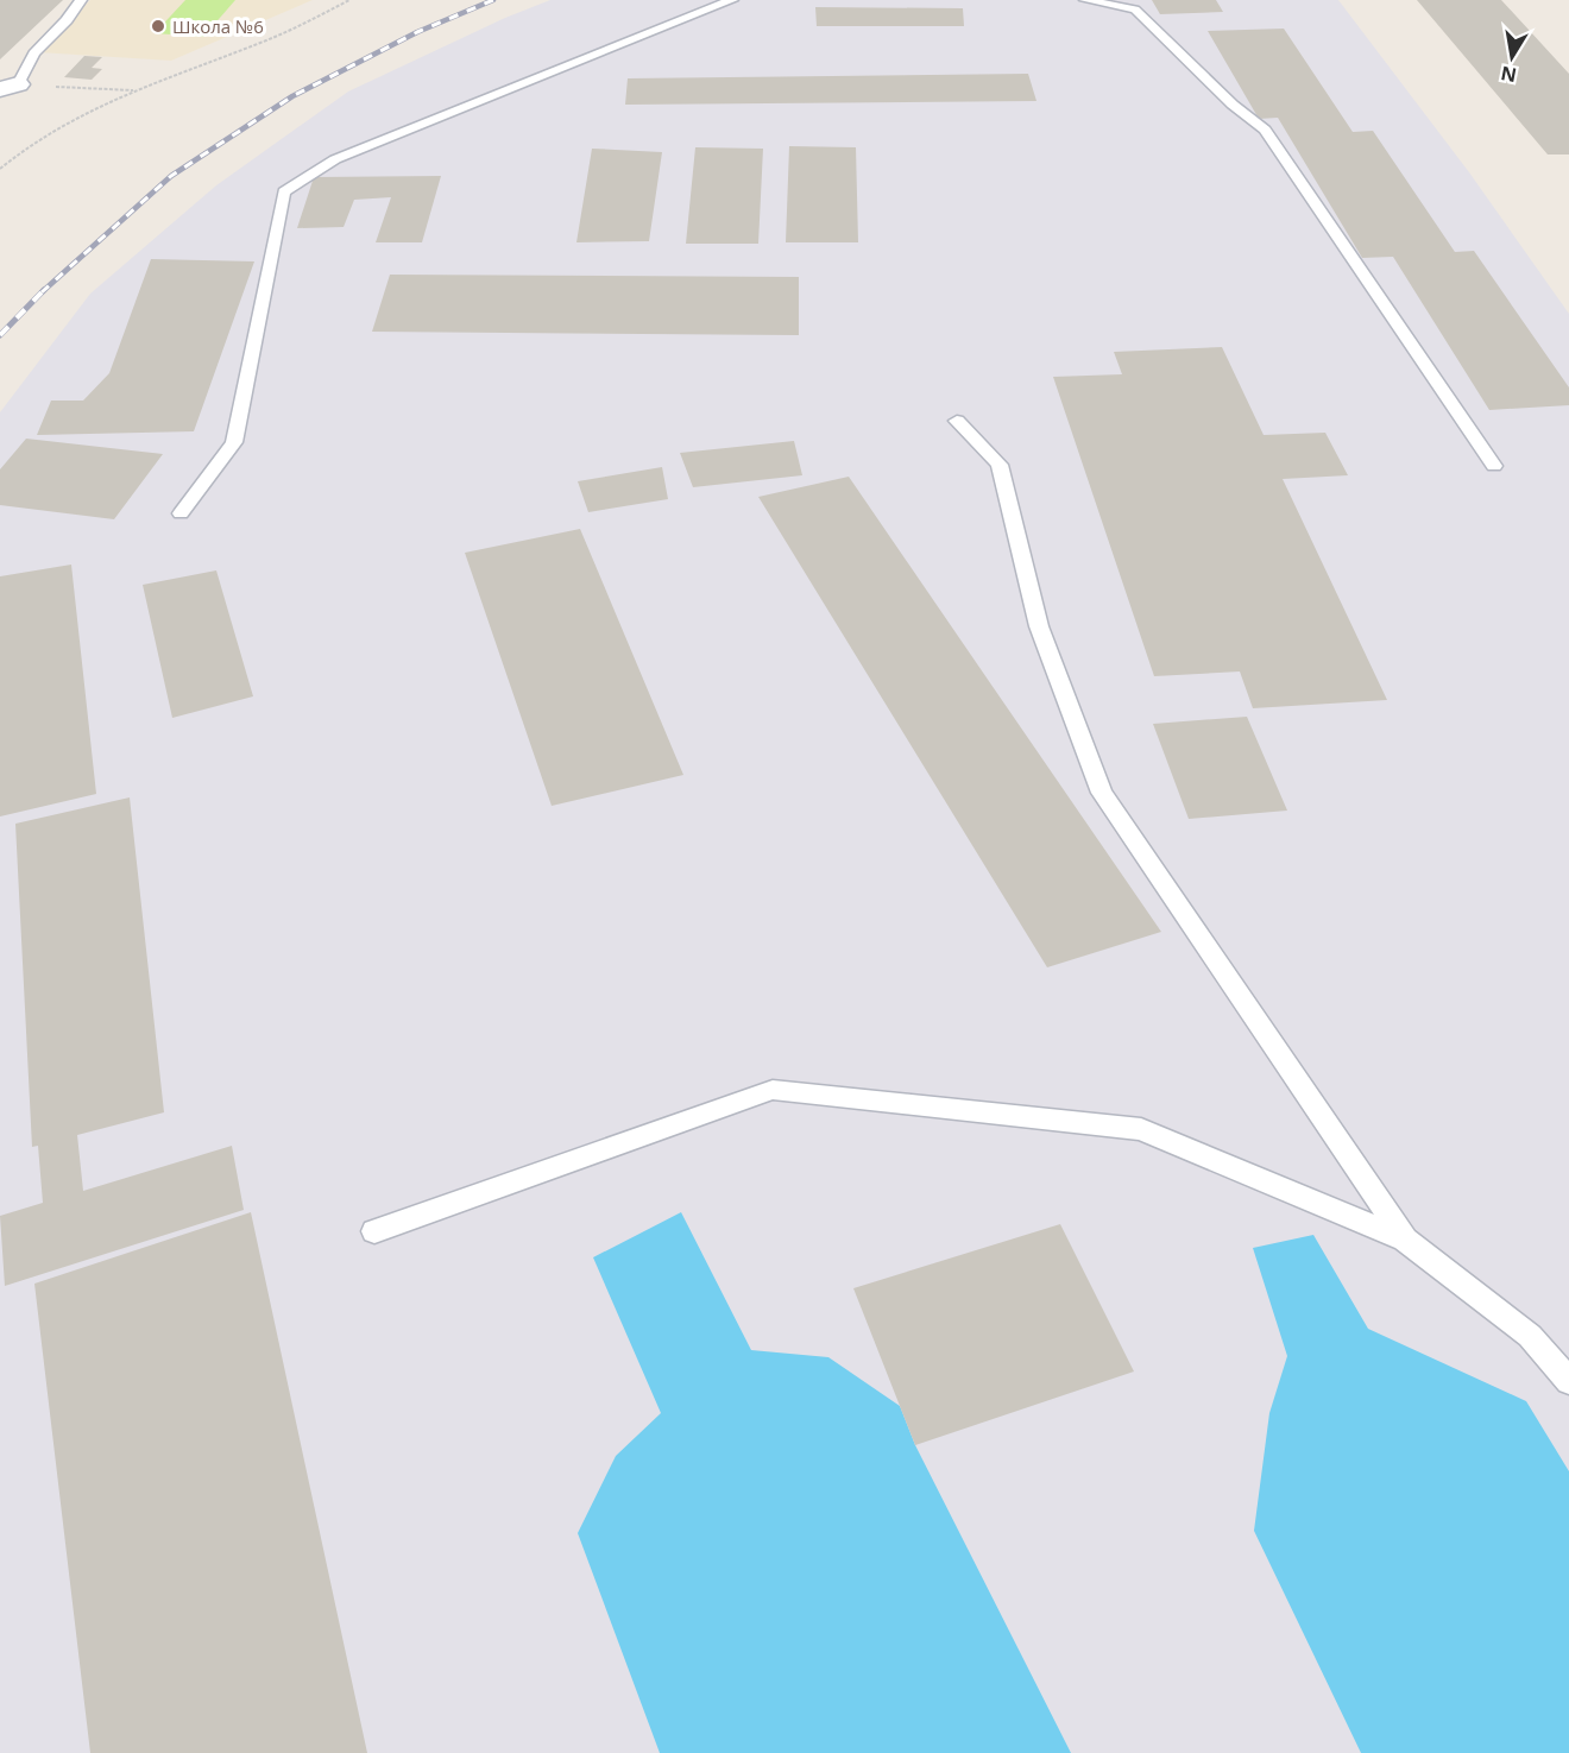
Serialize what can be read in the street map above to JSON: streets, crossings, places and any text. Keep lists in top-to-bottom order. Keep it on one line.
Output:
{"places":["Школа №6"],"north":"bottom"}
